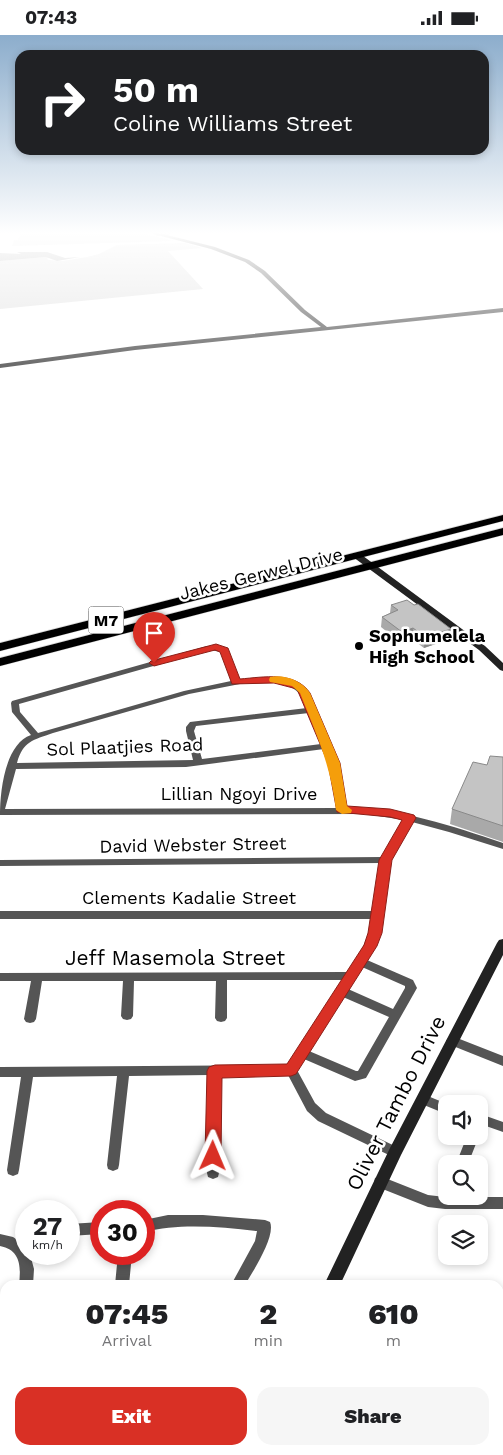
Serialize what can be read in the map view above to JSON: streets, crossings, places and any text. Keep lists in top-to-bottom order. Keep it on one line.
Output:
{"streets":{"highway":["Jakes Gerwel Drive","M7"],"street":["Sol Plaatjies Road","Lillian Ngoyi Drive","David Webster Street","Clements Kadalie Street","Jeff Masemola Street","Oliver Tambo Drive"]},"places":["Sophumelela High School"],"page":{"status":"07:43","turn":["50 m","Coline Williams Street"],"speed":"27 km/h","limit":"30","eta":["07:45","Arrival","2","min","610","m"],"buttons":["Exit","Share"]}}
